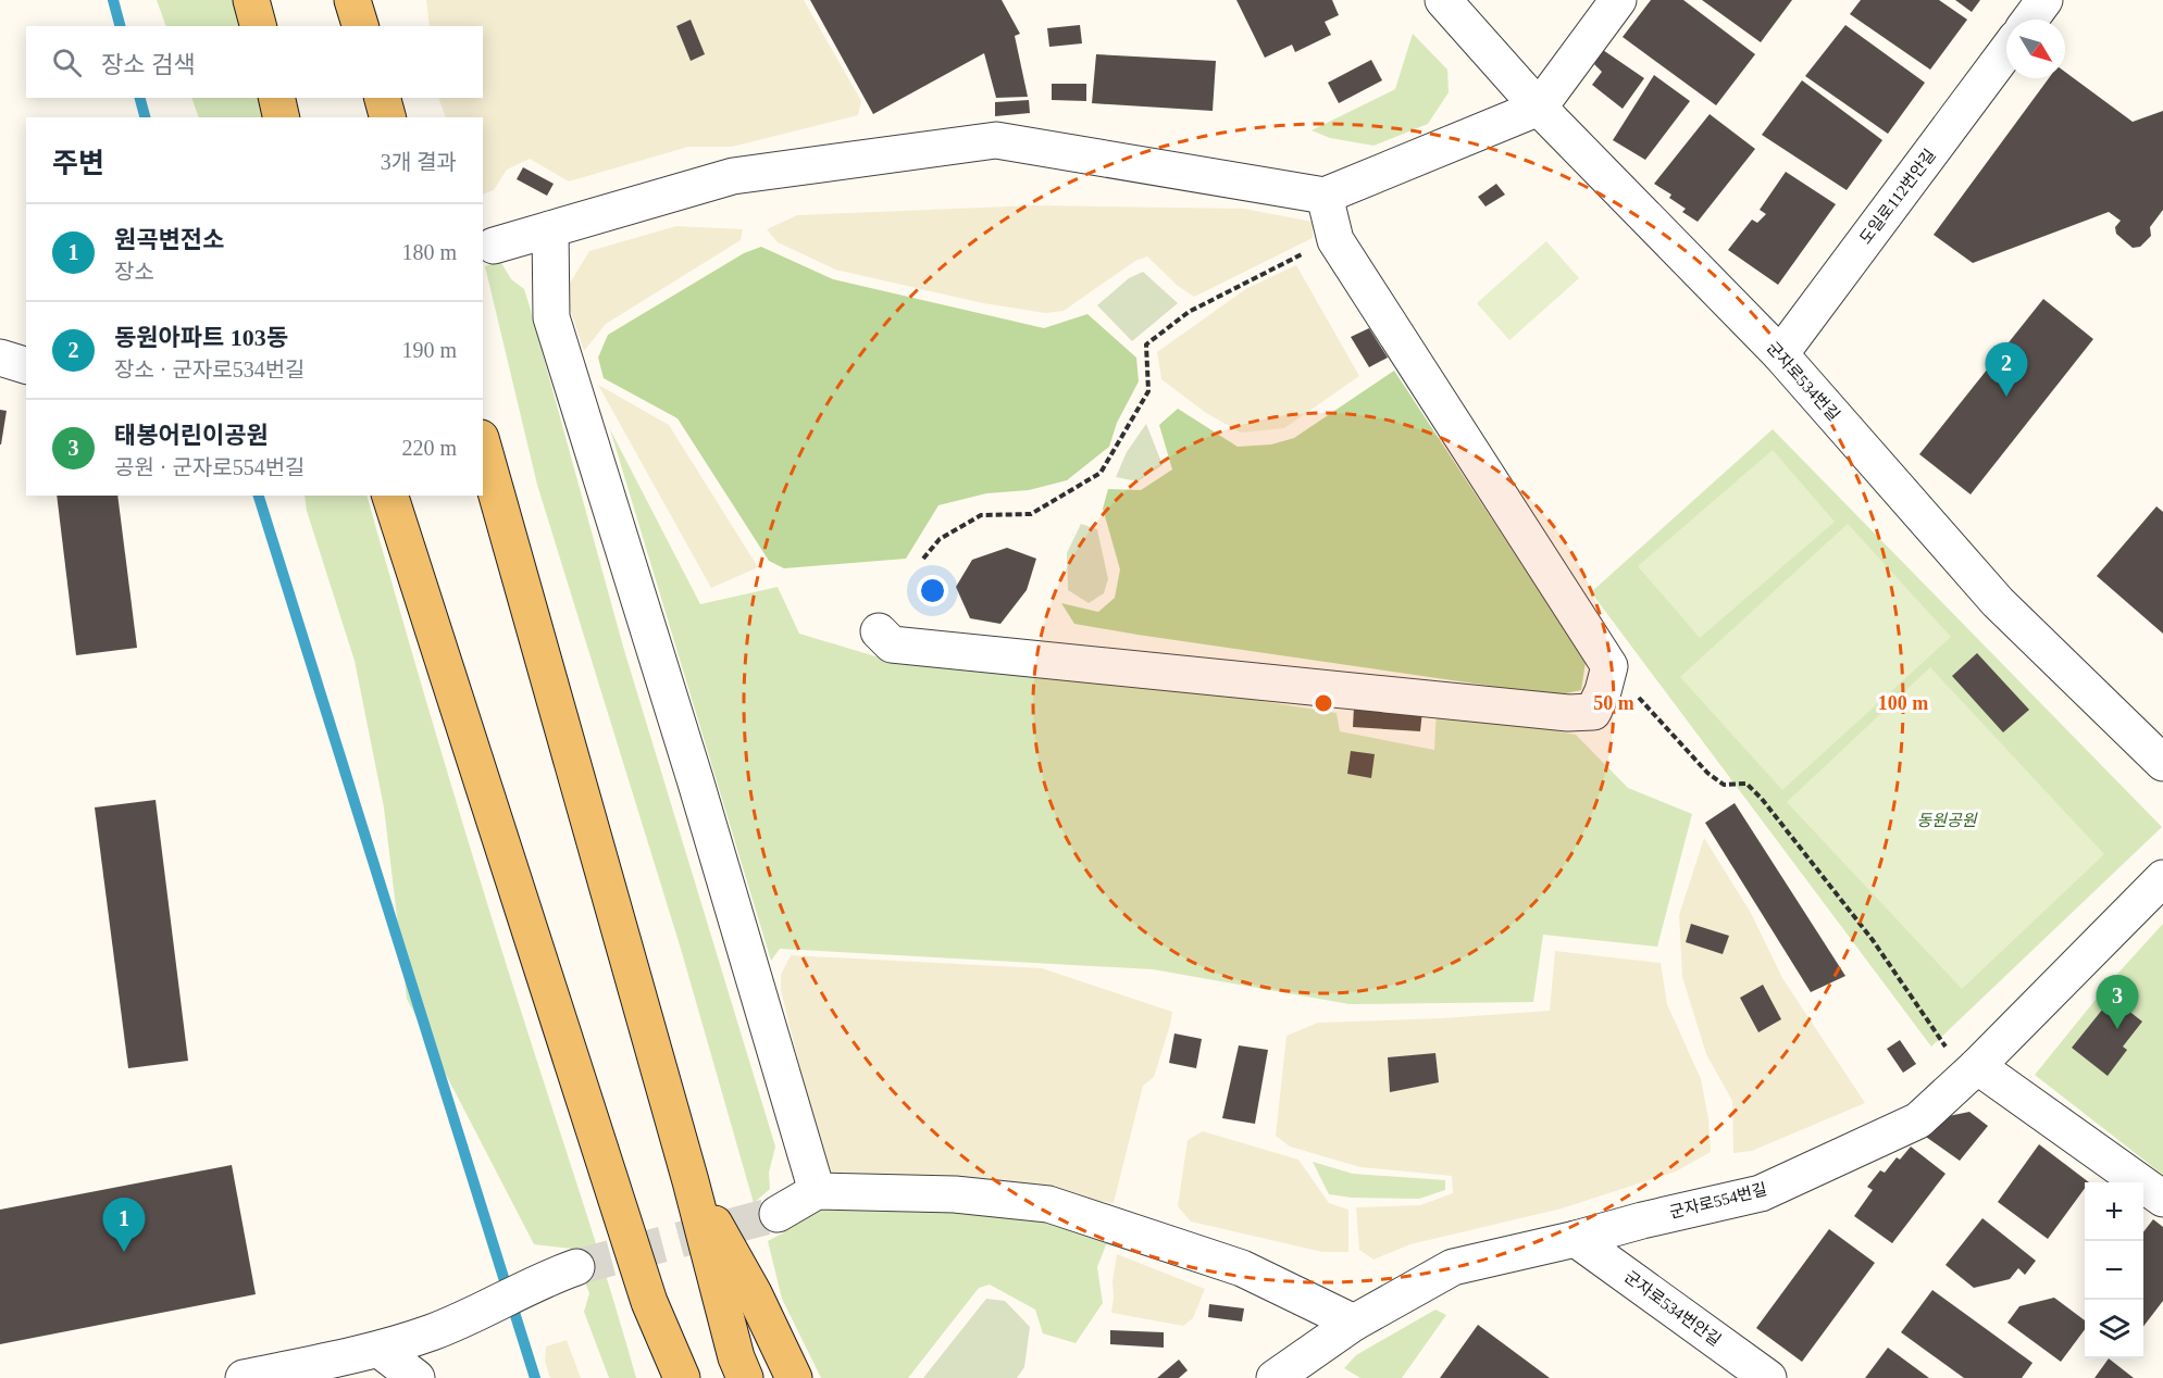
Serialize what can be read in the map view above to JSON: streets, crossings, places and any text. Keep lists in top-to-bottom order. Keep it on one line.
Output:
{"streets":{"street":["도일로112번안길","군자로534번길","군자로554번길","군자로534번안길"]},"crossings":[["도일로112번안길","군자로534번길"],["군자로554번길","군자로534번안길"]],"parks":["동원공원"],"north":"bottom right","page":{"search":"장소 검색","heading":["주변","3개 결과"],"list":[{"mark":"1","name":"원곡변전소","note":"장소","value":"180 m"},{"mark":"2","name":"동원아파트 103동","note":"장소 · 군자로534번길","value":"190 m"},{"mark":"3","name":"태봉어린이공원","note":"공원 · 군자로554번길","value":"220 m"}],"pins":["2","3","1"],"map_buttons":["+","−"]},"rings":["50 m","100 m"]}
